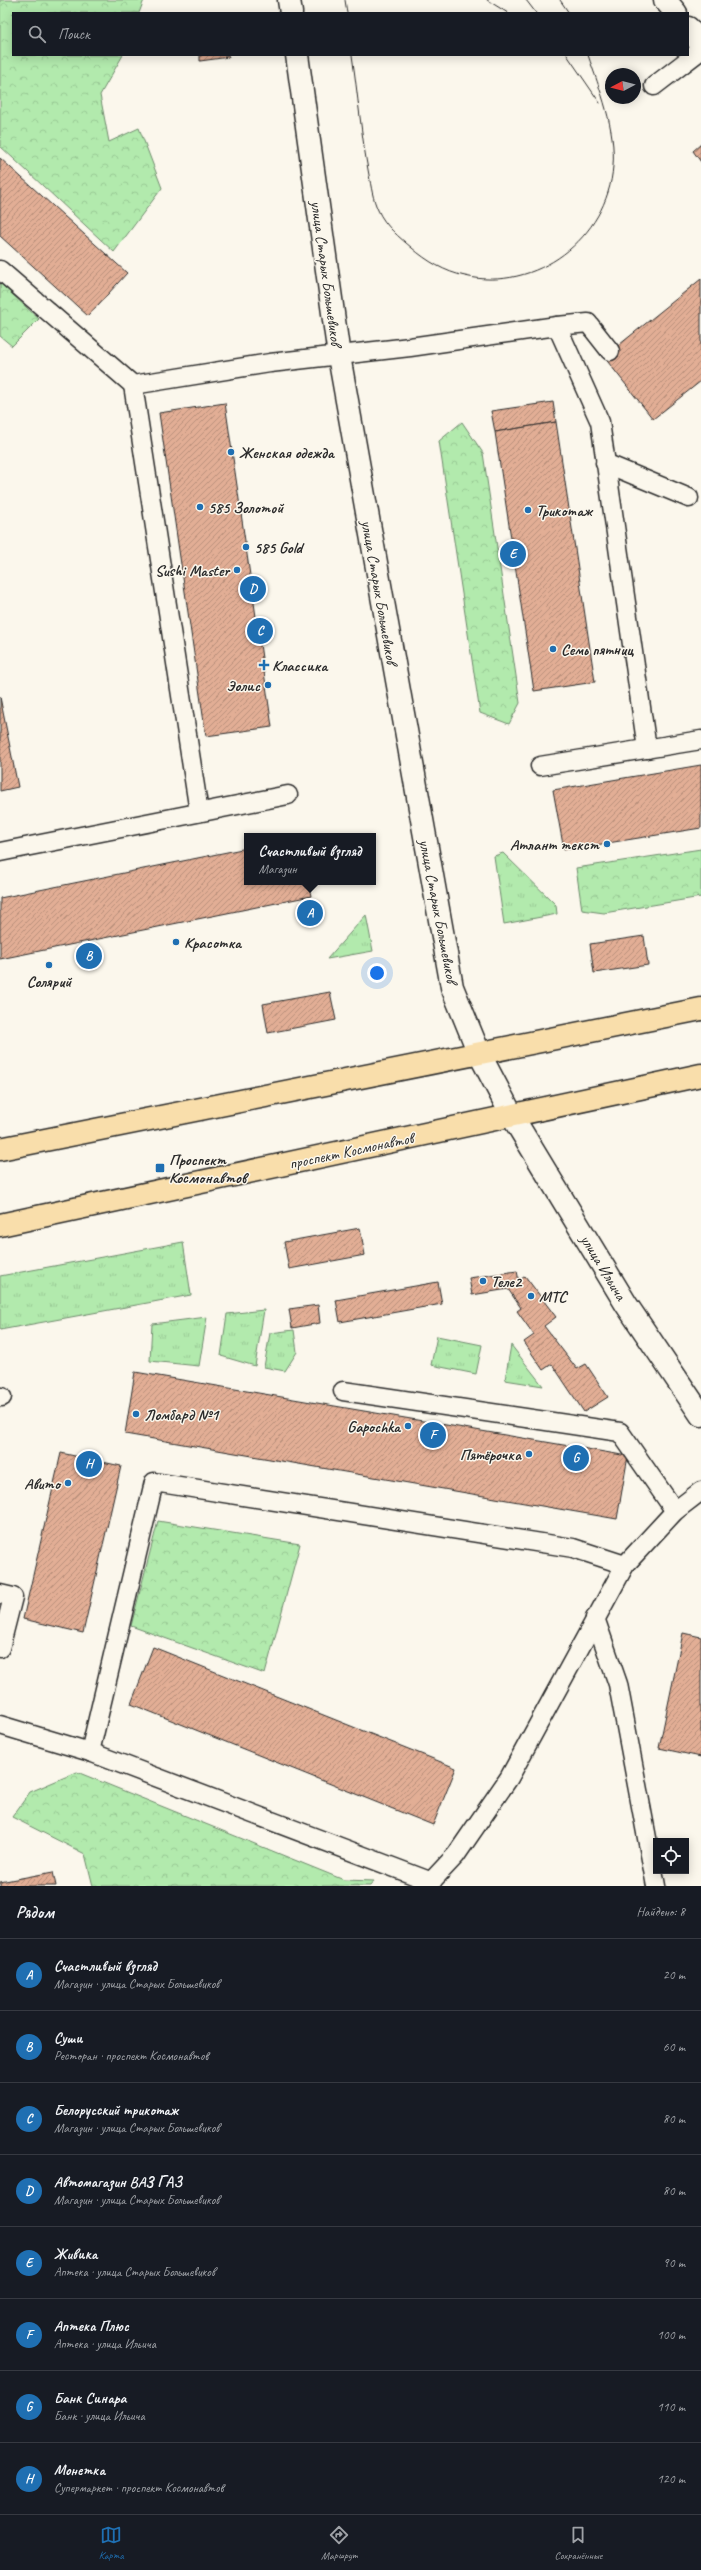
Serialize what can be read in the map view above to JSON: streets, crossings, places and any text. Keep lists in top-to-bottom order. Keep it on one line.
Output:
{"streets":{"main road":["улица Старых Большевиков","проспект Космонавтов","улица Ильича"]},"crossings":[["улица Старых Большевиков","проспект Космонавтов"],["улица Старых Большевиков","улица Ильича"],["проспект Космонавтов","улица Ильича"]],"places":{"other":["Женская одежда","585 Золотой","Трикотаж","585 Gold","Sushi Master","Семь пятниц","Эолис","Атлант текст","Красотка","Солярий","Теле2","МТС","Ломбард №1","Gapochka","Пятёрочка","Авито"],"health":["Классика"],"transit":["Проспект Космонавтов"]},"north":"left","page":{"search":"Поиск","pins":["E","D","C","A","B","F","G","H"],"popup":["Счастливый взгляд","Магазин"],"heading":["Рядом","Найдено: 8"],"list":[{"mark":"A","name":"Счастливый взгляд","note":"Магазин · улица Старых Большевиков","value":"20 m"},{"mark":"B","name":"Суши","note":"Ресторан · проспект Космонавтов","value":"60 m"},{"mark":"C","name":"Белорусский трикотаж","note":"Магазин · улица Старых Большевиков","value":"80 m"},{"mark":"D","name":"Автомагазин ВАЗ ГАЗ","note":"Магазин · улица Старых Большевиков","value":"80 m"},{"mark":"E","name":"Живика","note":"Аптека · улица Старых Большевиков","value":"90 m"},{"mark":"F","name":"Аптека Плюс","note":"Аптека · улица Ильича","value":"100 m"},{"mark":"G","name":"Банк Синара","note":"Банк · улица Ильича","value":"110 m"},{"mark":"H","name":"Монетка","note":"Супермаркет · проспект Космонавтов","value":"120 m"}],"nav":["Карта","Маршрут","Сохранённые"]}}
